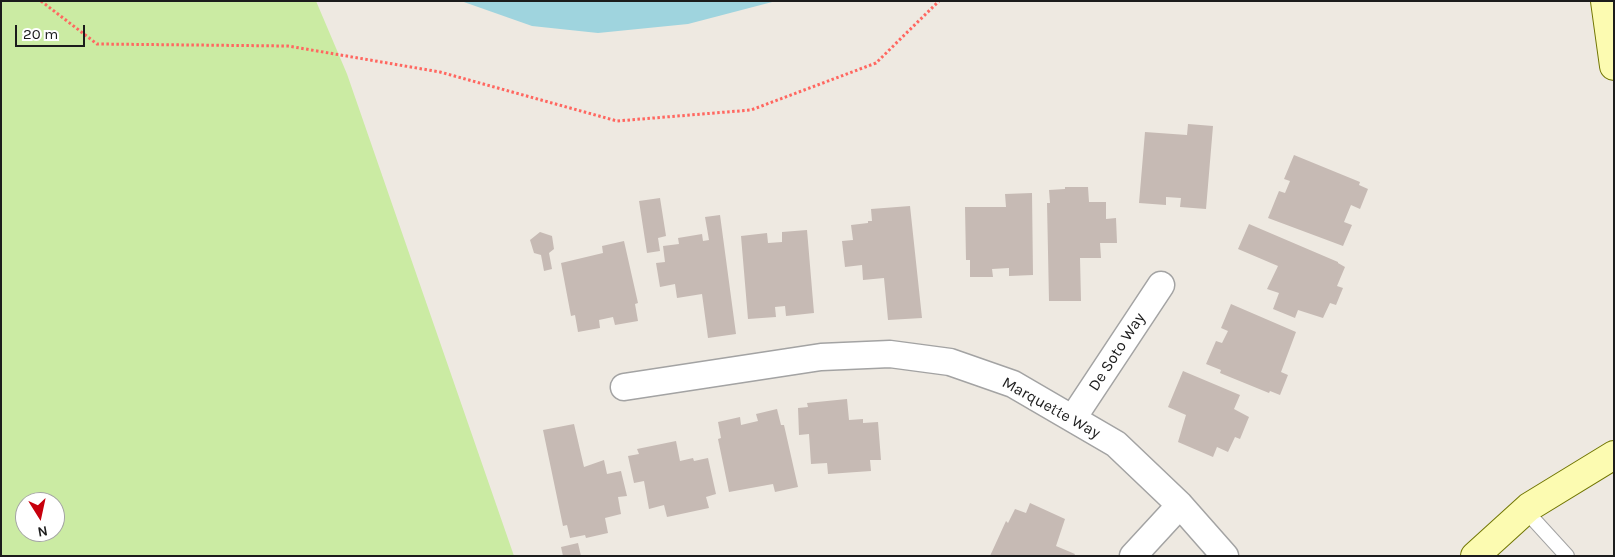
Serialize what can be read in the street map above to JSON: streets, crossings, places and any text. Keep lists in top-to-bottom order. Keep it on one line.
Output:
{"streets":{"street":["De Soto Way","Marquette Way"]},"crossings":[["De Soto Way","Marquette Way"]],"scale_bar":"20 m","north":"bottom"}
